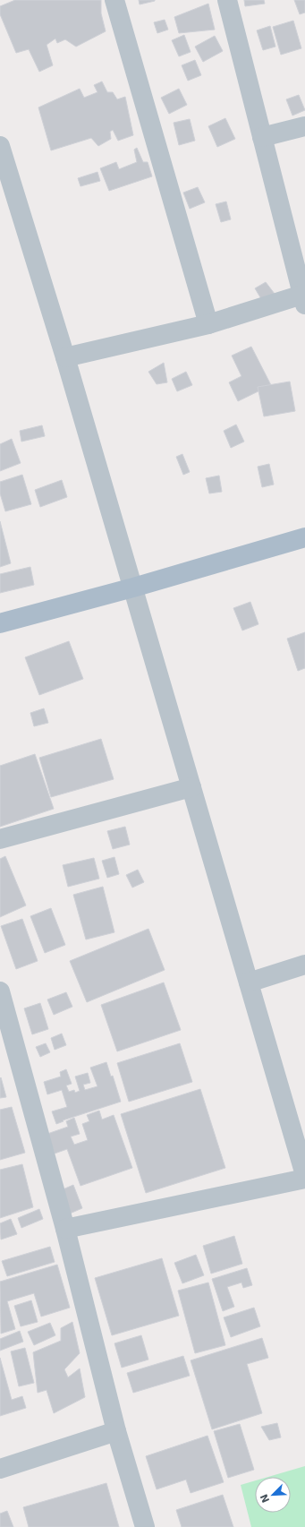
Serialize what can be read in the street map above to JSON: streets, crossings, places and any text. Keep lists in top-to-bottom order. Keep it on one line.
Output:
{"north":"bottom left"}
